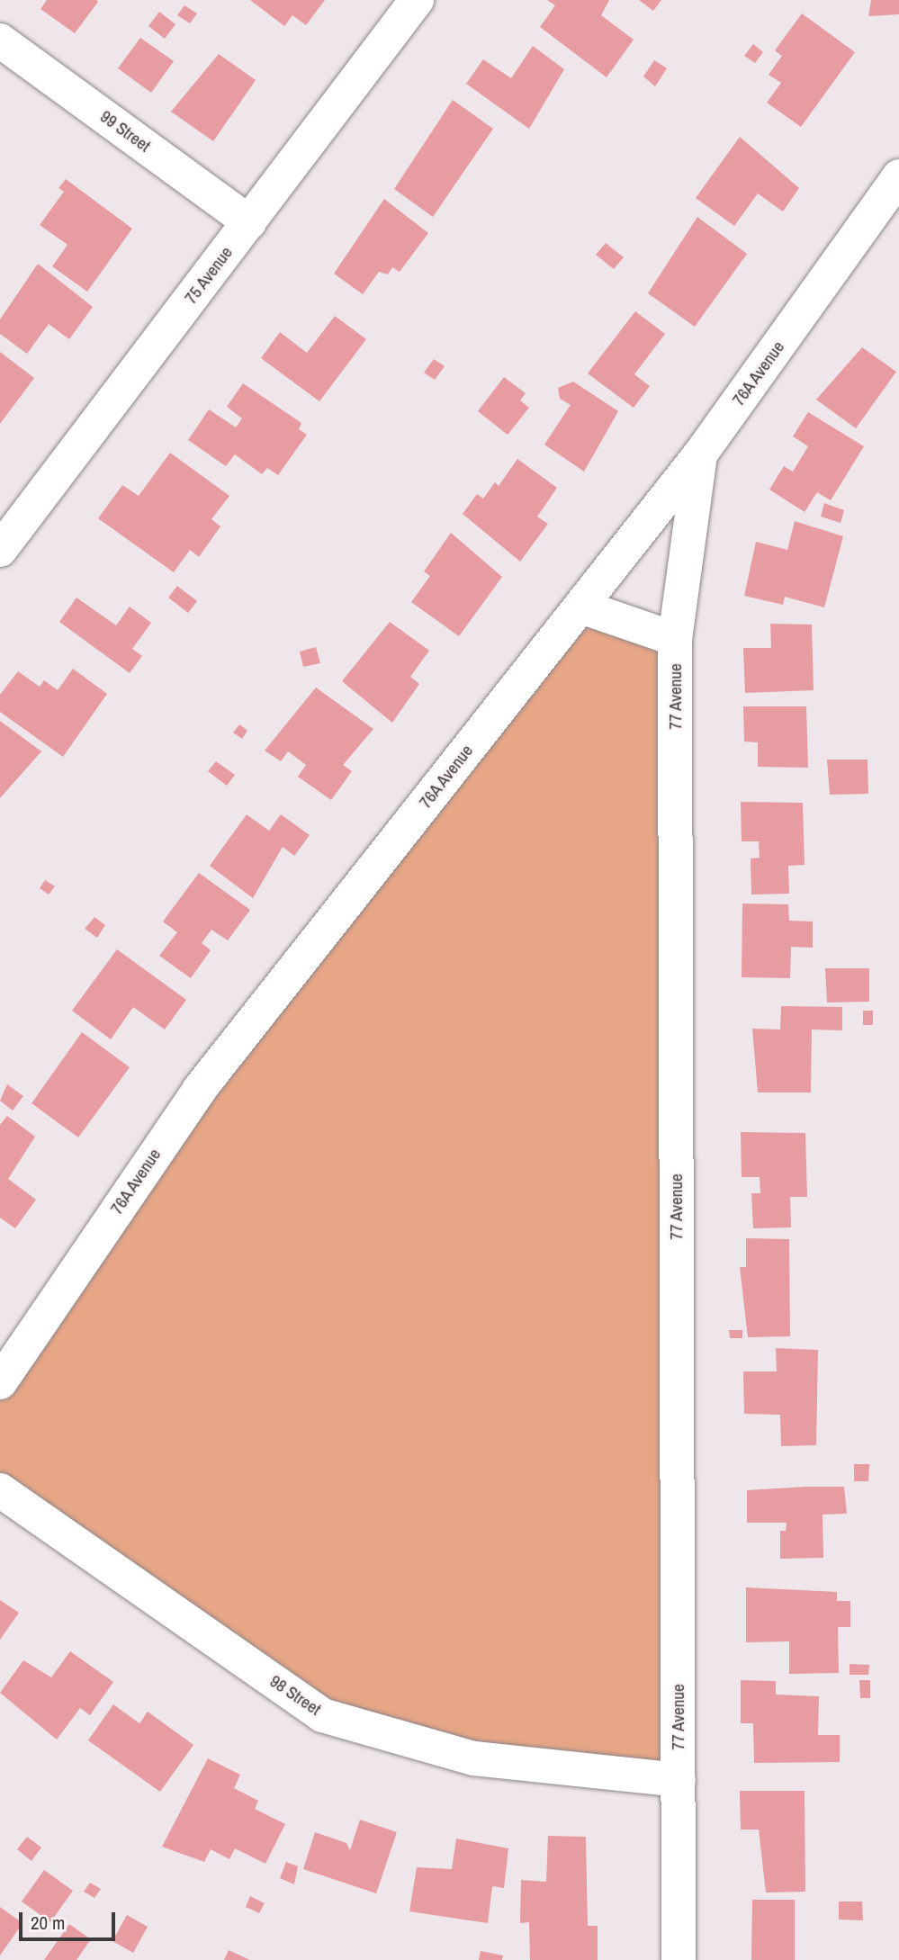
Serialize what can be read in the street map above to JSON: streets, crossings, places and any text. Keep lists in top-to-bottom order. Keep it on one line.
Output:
{"streets":{"street":["99 Street","75 Avenue","76A Avenue","77 Avenue","98 Street"]},"crossings":[["99 Street","75 Avenue"],["76A Avenue","77 Avenue"],["77 Avenue","98 Street"]],"scale_bar":"20 m"}
